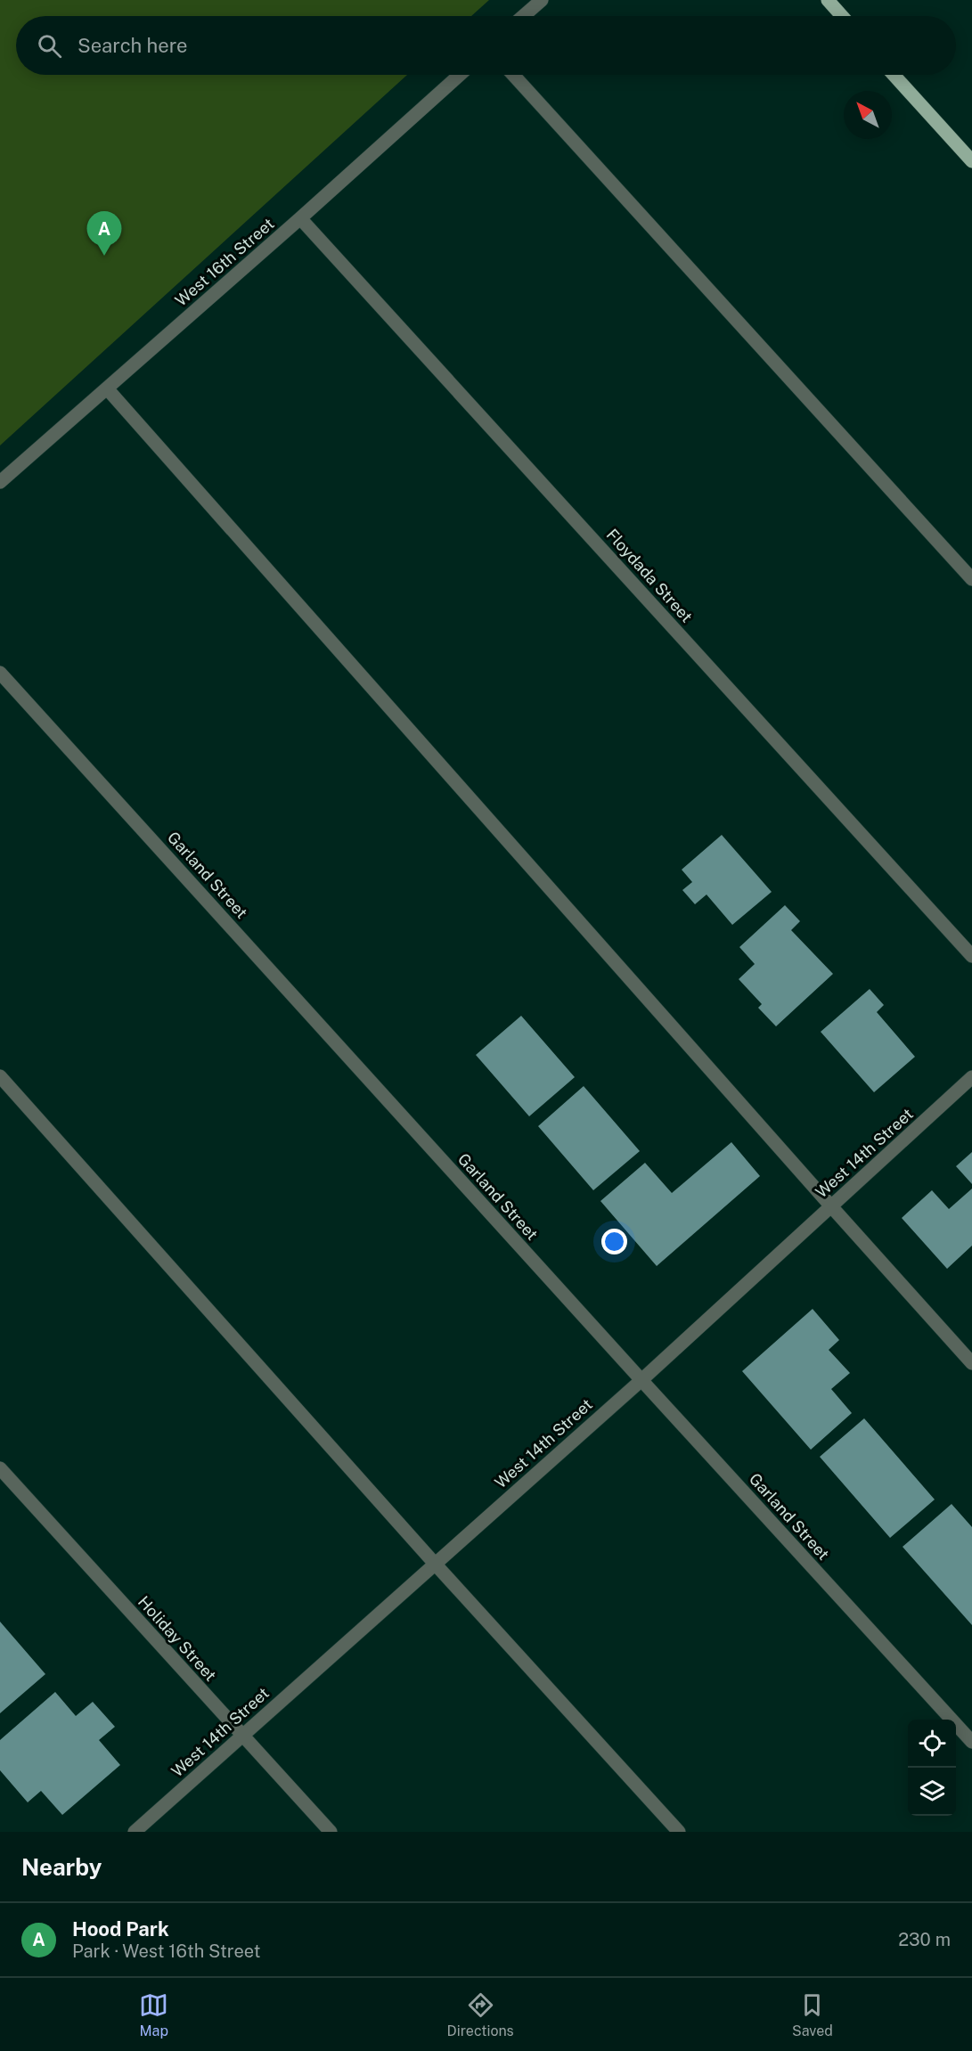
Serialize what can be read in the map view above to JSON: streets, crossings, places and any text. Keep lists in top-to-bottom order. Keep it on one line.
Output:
{"streets":{"street":["West 16th Street","Floydada Street","Garland Street","West 14th Street","Holiday Street"]},"crossings":[["West 16th Street","Floydada Street"],["Garland Street","West 14th Street"],["West 14th Street","Holiday Street"]],"north":"top left","page":{"search":"Search here","pins":"A","heading":"Nearby","list":[{"mark":"A","name":"Hood Park","note":"Park · West 16th Street","value":"230 m"}],"nav":["Map","Directions","Saved"]}}
